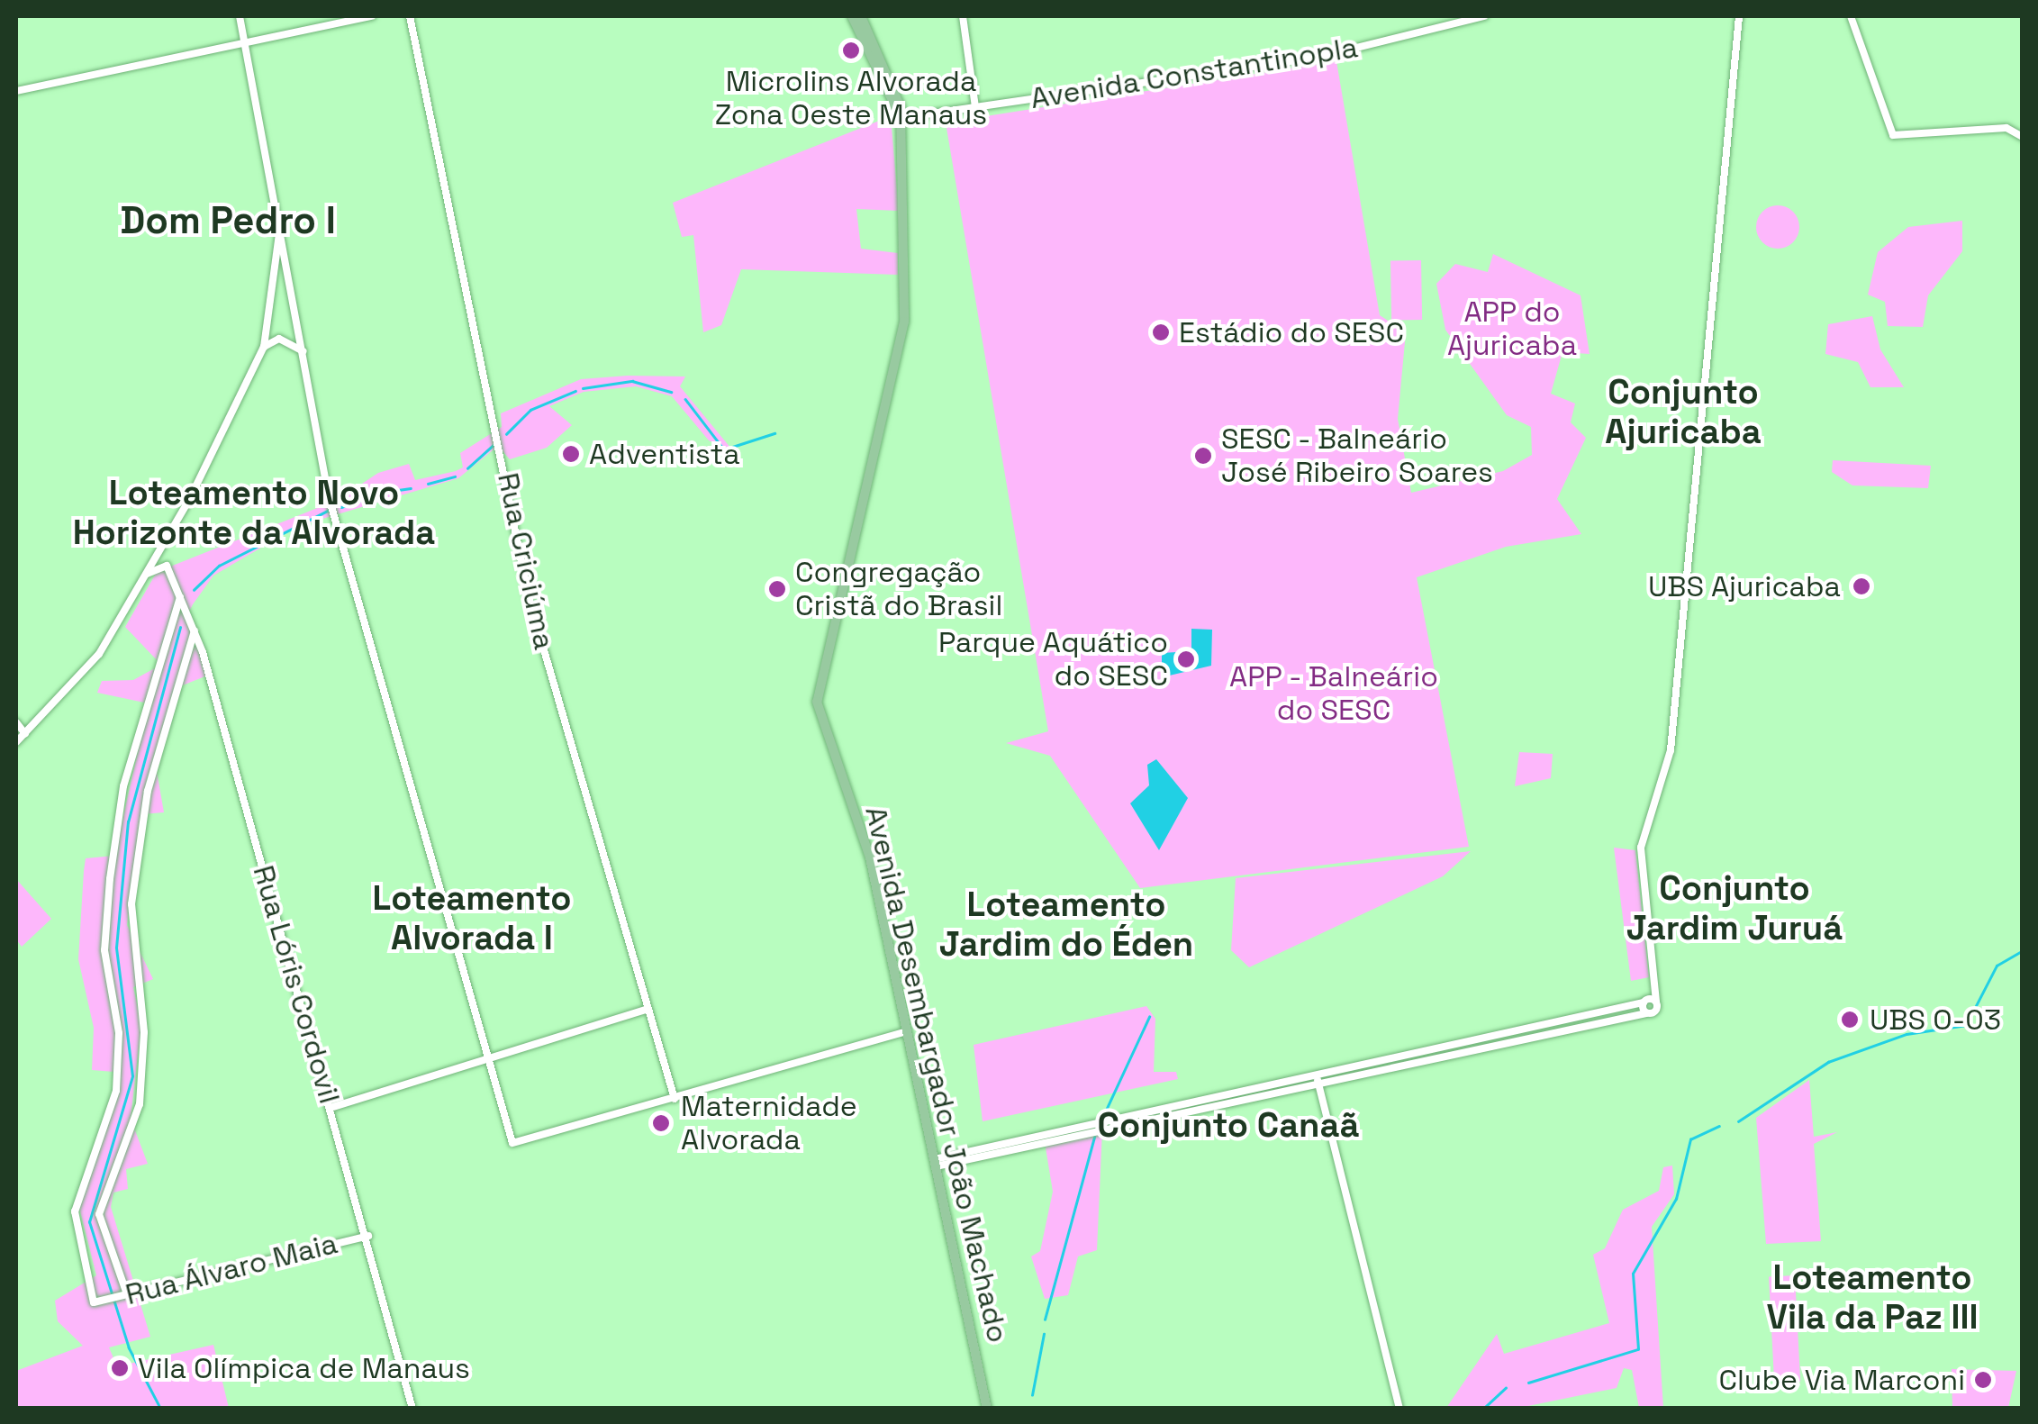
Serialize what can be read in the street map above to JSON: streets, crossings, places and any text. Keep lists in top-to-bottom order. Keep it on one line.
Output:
{"streets":{"main road":["Avenida Desembargador João Machado"],"street":["Avenida Constantinopla","Rua Criciúma","Rua Lóris Cordovil","Rua Álvaro Maia"]},"crossings":[["Avenida Constantinopla","Avenida Desembargador João Machado"],["Rua Lóris Cordovil","Rua Álvaro Maia"]],"districts":["Dom Pedro I","Conjunto Ajuricaba","Loteamento Novo Horizonte da Alvorada","Conjunto Jardim Juruá","Loteamento Alvorada I","Loteamento Jardim do Éden","Conjunto Canaã","Loteamento Vila da Paz III"],"parks":["APP do Ajuricaba","APP - Balneário do SESC"],"places":["Microlins Alvorada Zona Oeste Manaus","Estádio do SESC","Adventista","SESC - Balneário José Ribeiro Soares","UBS Ajuricaba","Congregação Cristã do Brasil","Parque Aquático do SESC","UBS O-03","Maternidade Alvorada","Vila Olímpica de Manaus","Clube Via Marconi"]}
